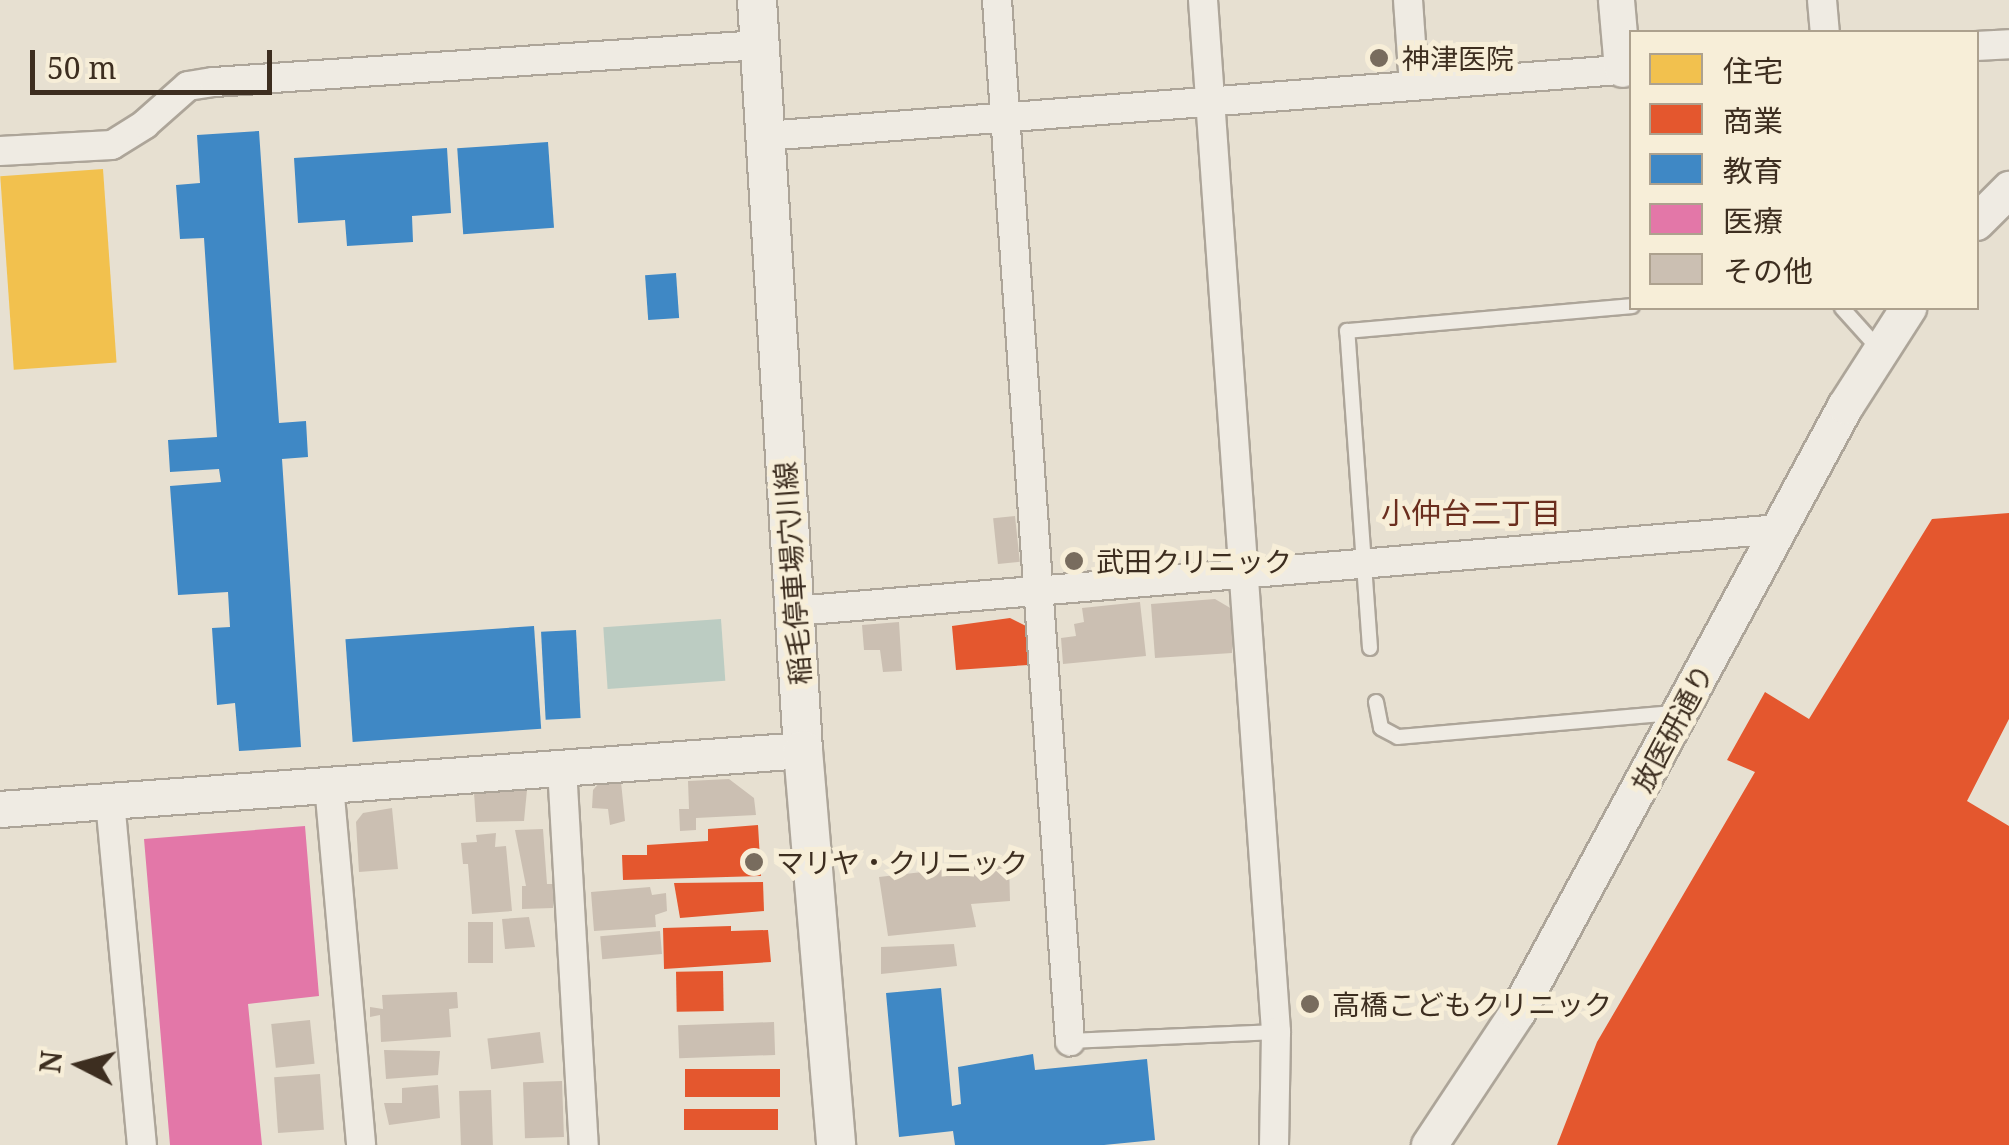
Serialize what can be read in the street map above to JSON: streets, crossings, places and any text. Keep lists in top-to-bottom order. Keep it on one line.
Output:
{"streets":{"main road":["稲毛停車場穴川線"],"street":["放医研通り"]},"districts":["小仲台二丁目"],"places":["神津医院","武田クリニック","マリヤ・クリニック","高橋こどもクリニック"],"legend":["住宅","商業","教育","医療","その他"],"scale_bar":"50 m","north":"left"}
